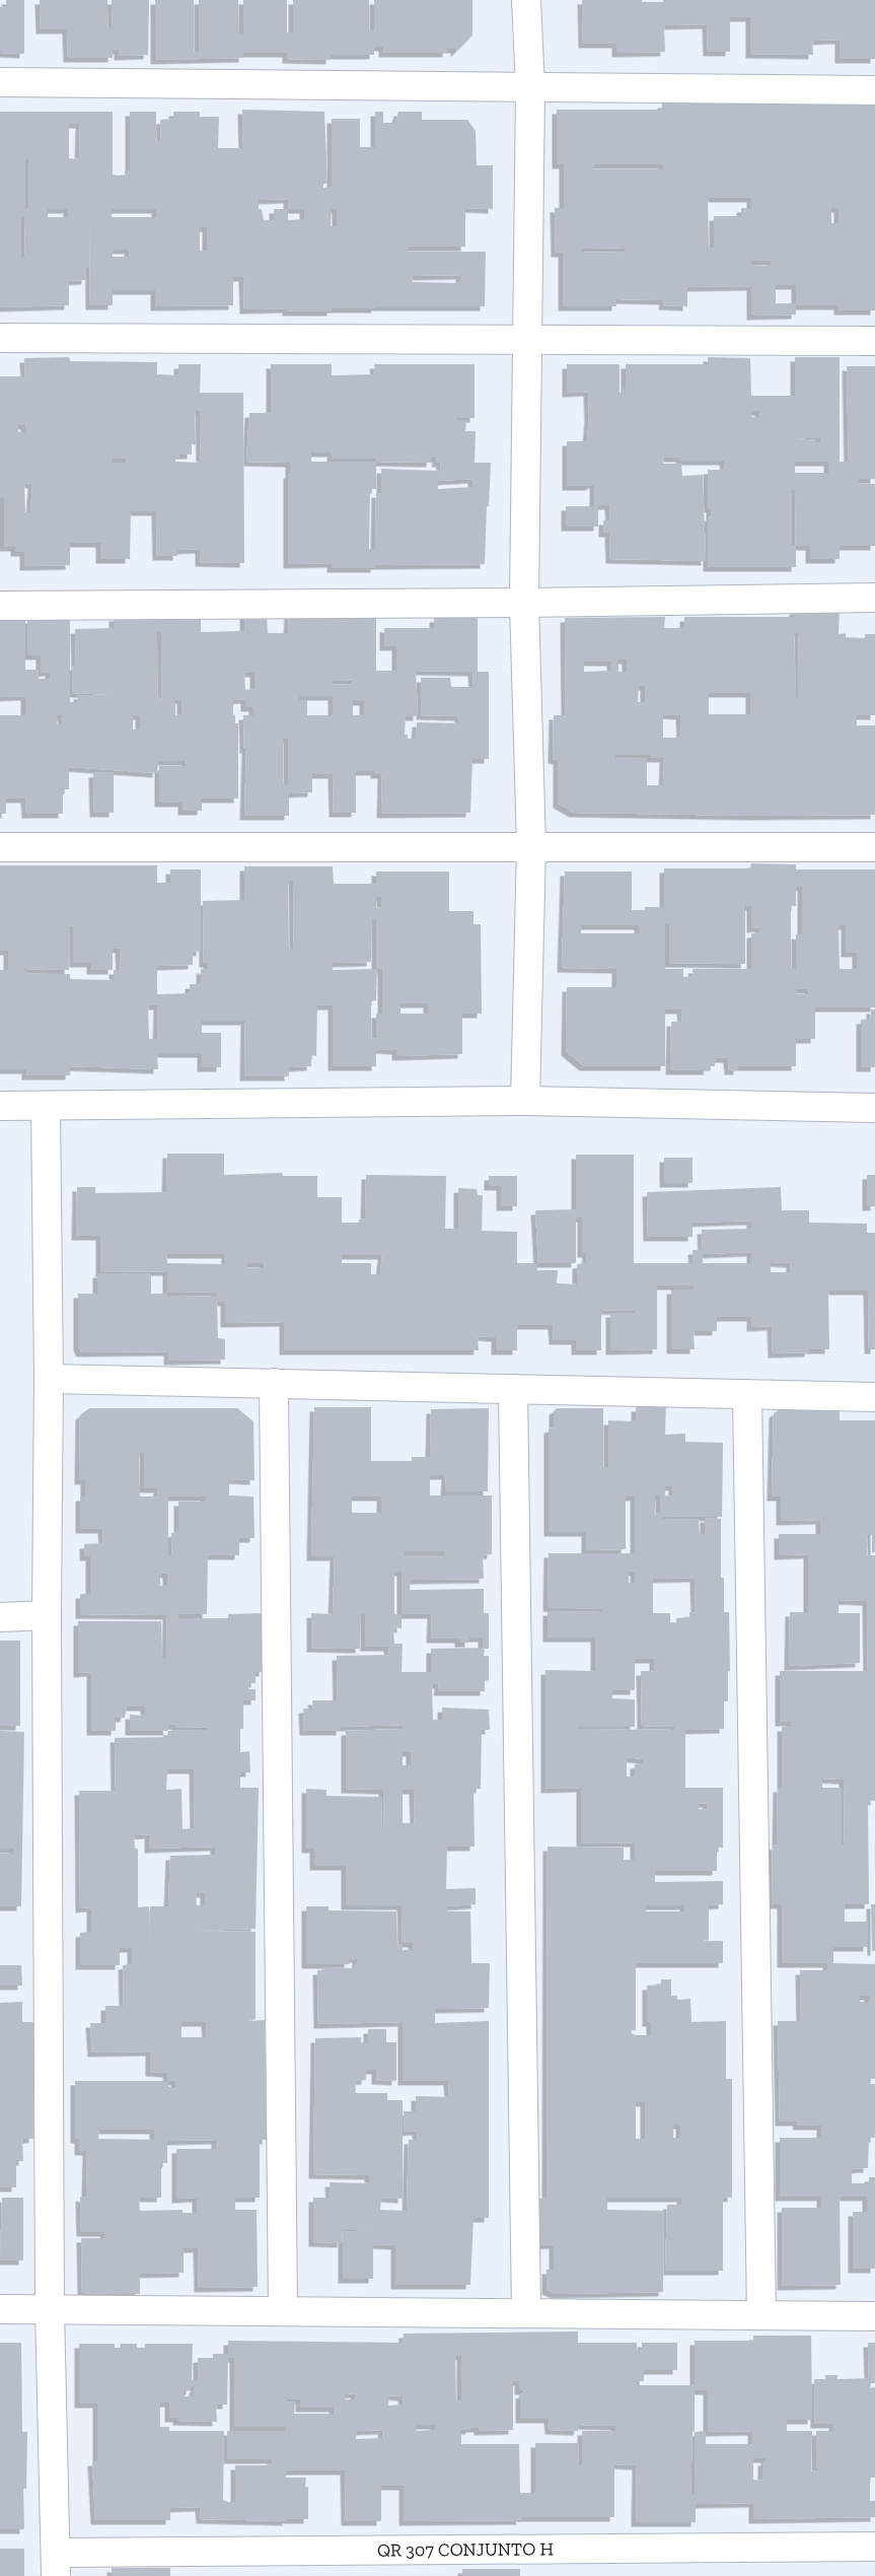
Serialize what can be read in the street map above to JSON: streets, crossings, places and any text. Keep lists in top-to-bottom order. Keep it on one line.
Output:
{"streets":{"street":["QR 307 CONJUNTO H"]}}
